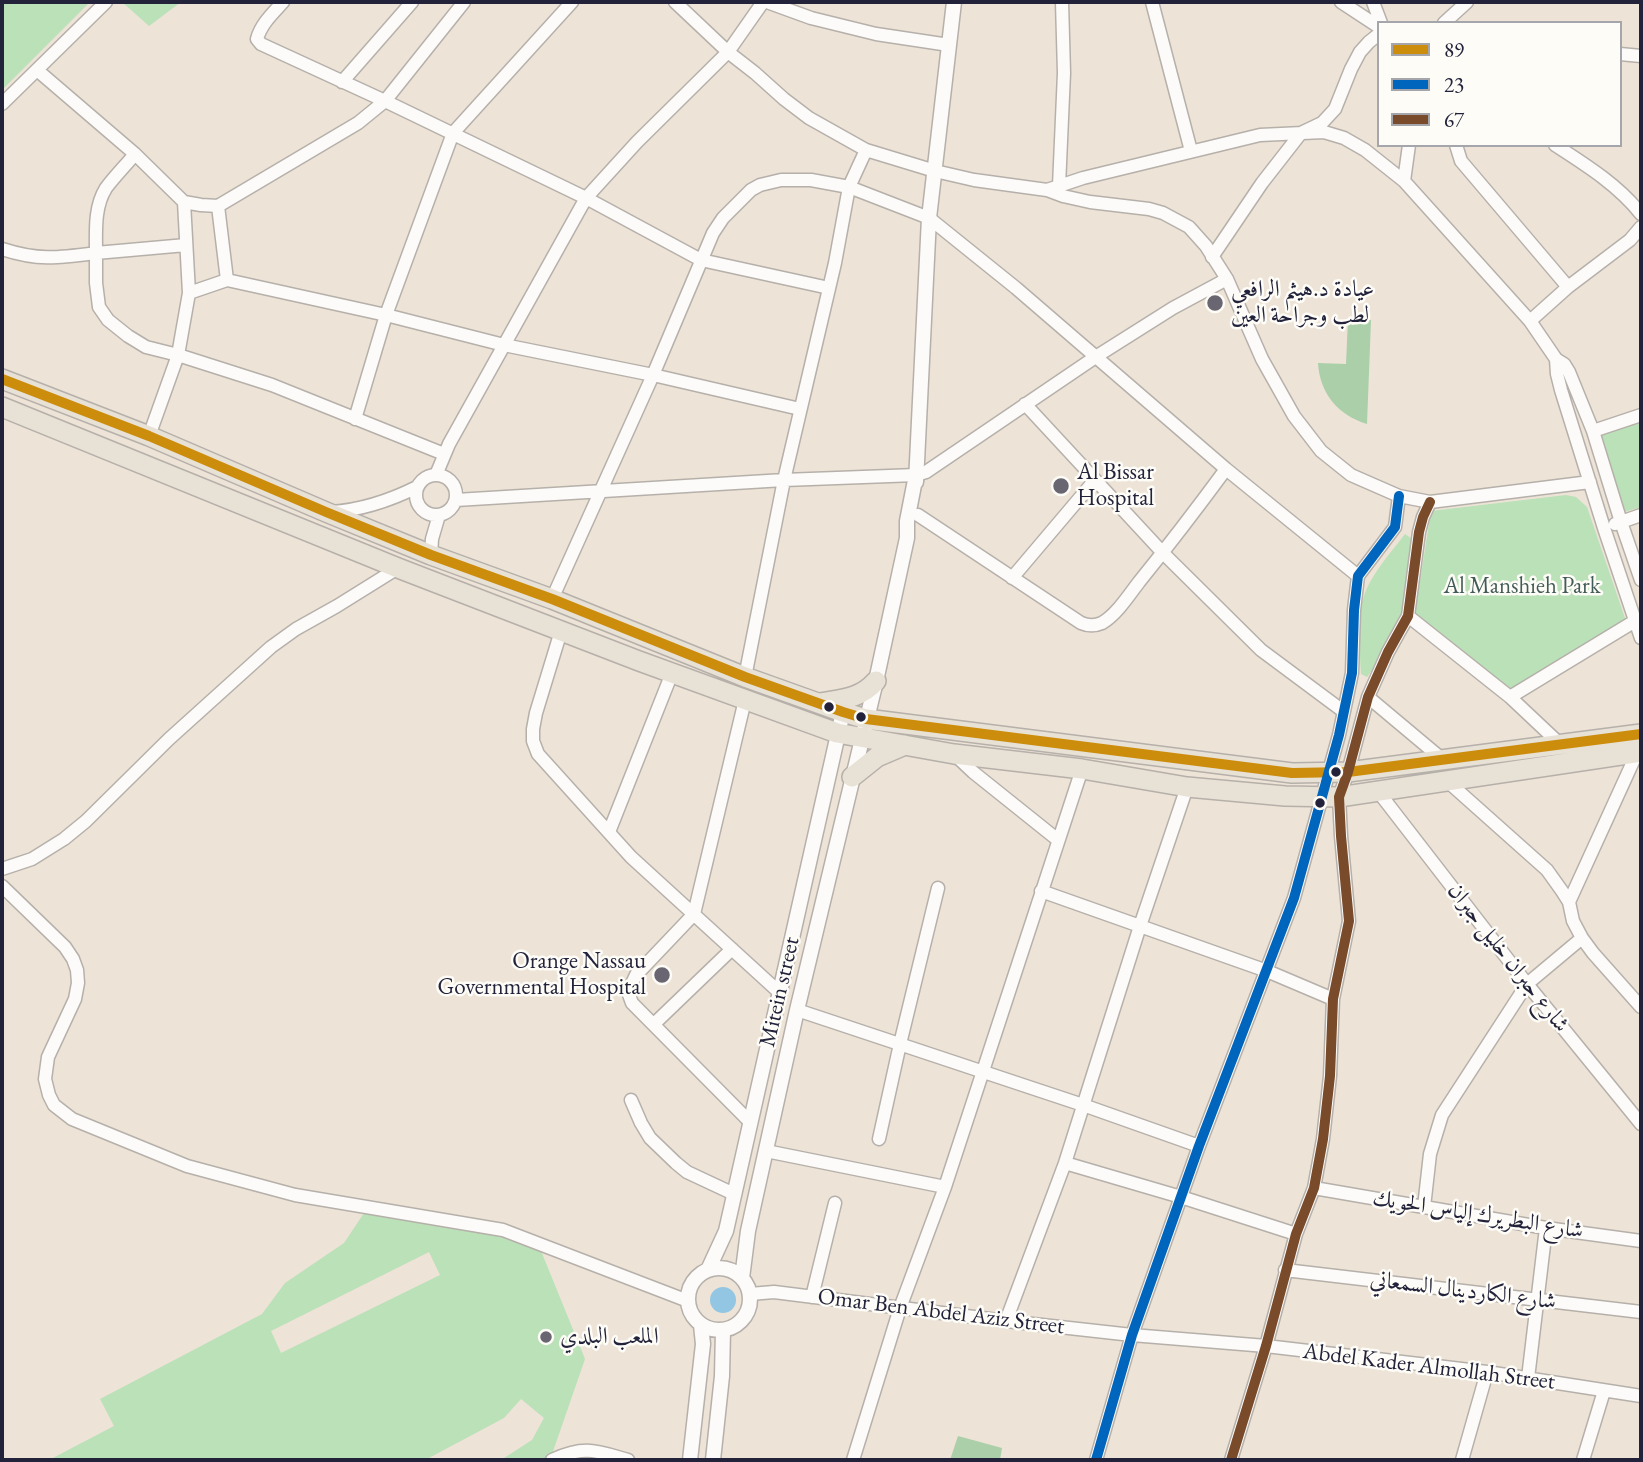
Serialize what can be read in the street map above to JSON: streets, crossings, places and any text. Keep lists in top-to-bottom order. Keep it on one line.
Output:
{"streets":{"street":["شارع جبران خليل جبران","Mitein street","شارع البطريرك إلياس الحويك","شارع الكاردينال السمعاني","Omar Ben Abdel Aziz Street","Abdel Kader Almollah Street"]},"crossings":[["Mitein street","Omar Ben Abdel Aziz Street"],["Omar Ben Abdel Aziz Street","Abdel Kader Almollah Street"]],"parks":["Al Manshieh Park"],"places":["عيادة د.هيثم الرافعي لطب وجراحة العين","Al Bissar Hospital","Orange Nassau Governmental Hospital","الملعب البلدي"],"lines":["transit line 89","transit line 23","transit line 67"],"legend":["89","23","67"]}
